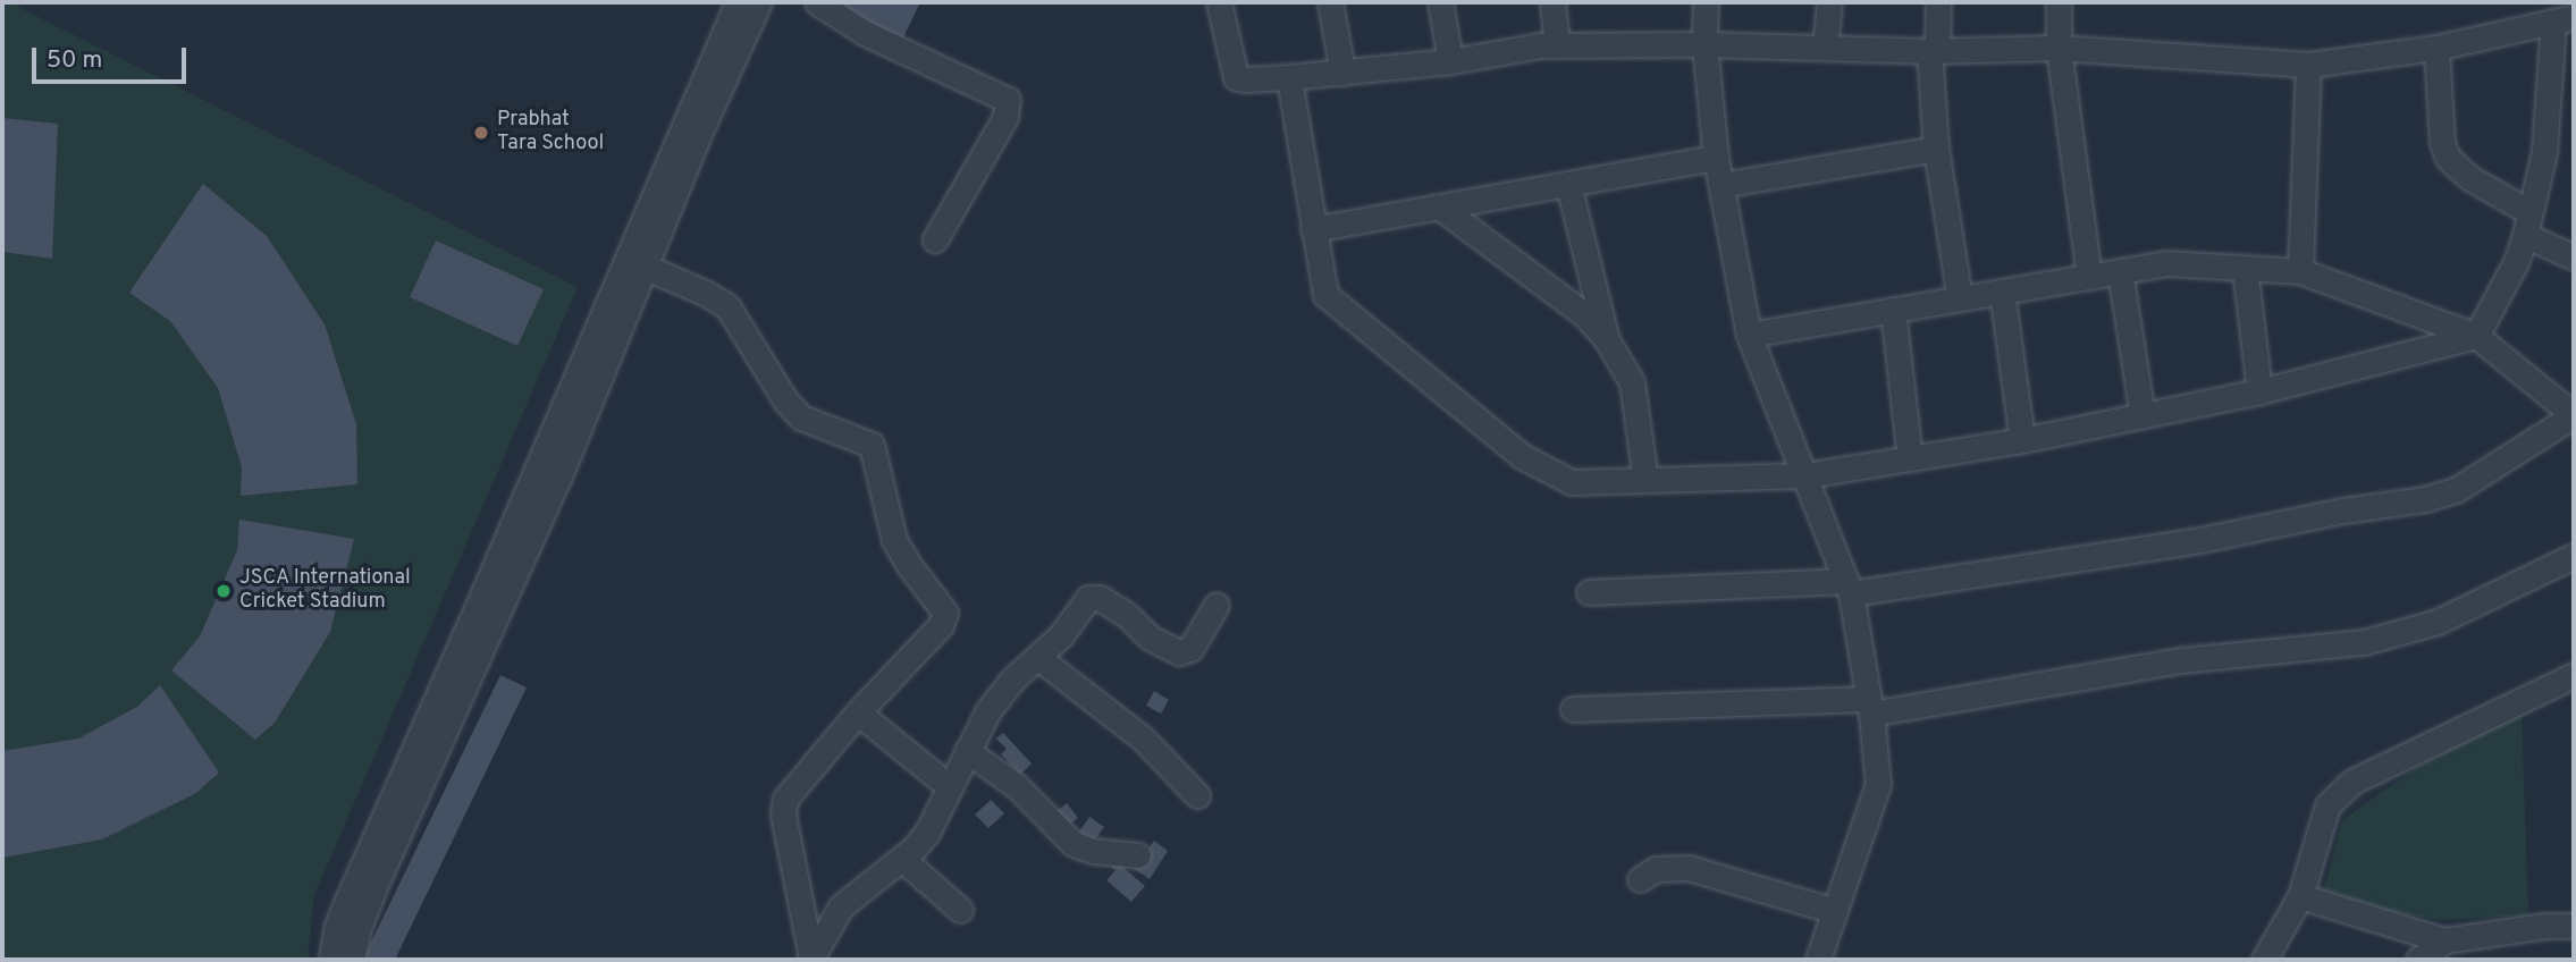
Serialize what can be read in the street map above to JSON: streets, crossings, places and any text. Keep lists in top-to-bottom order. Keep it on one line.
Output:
{"places":["Prabhat Tara School","JSCA International Cricket Stadium"],"scale_bar":"50 m"}
